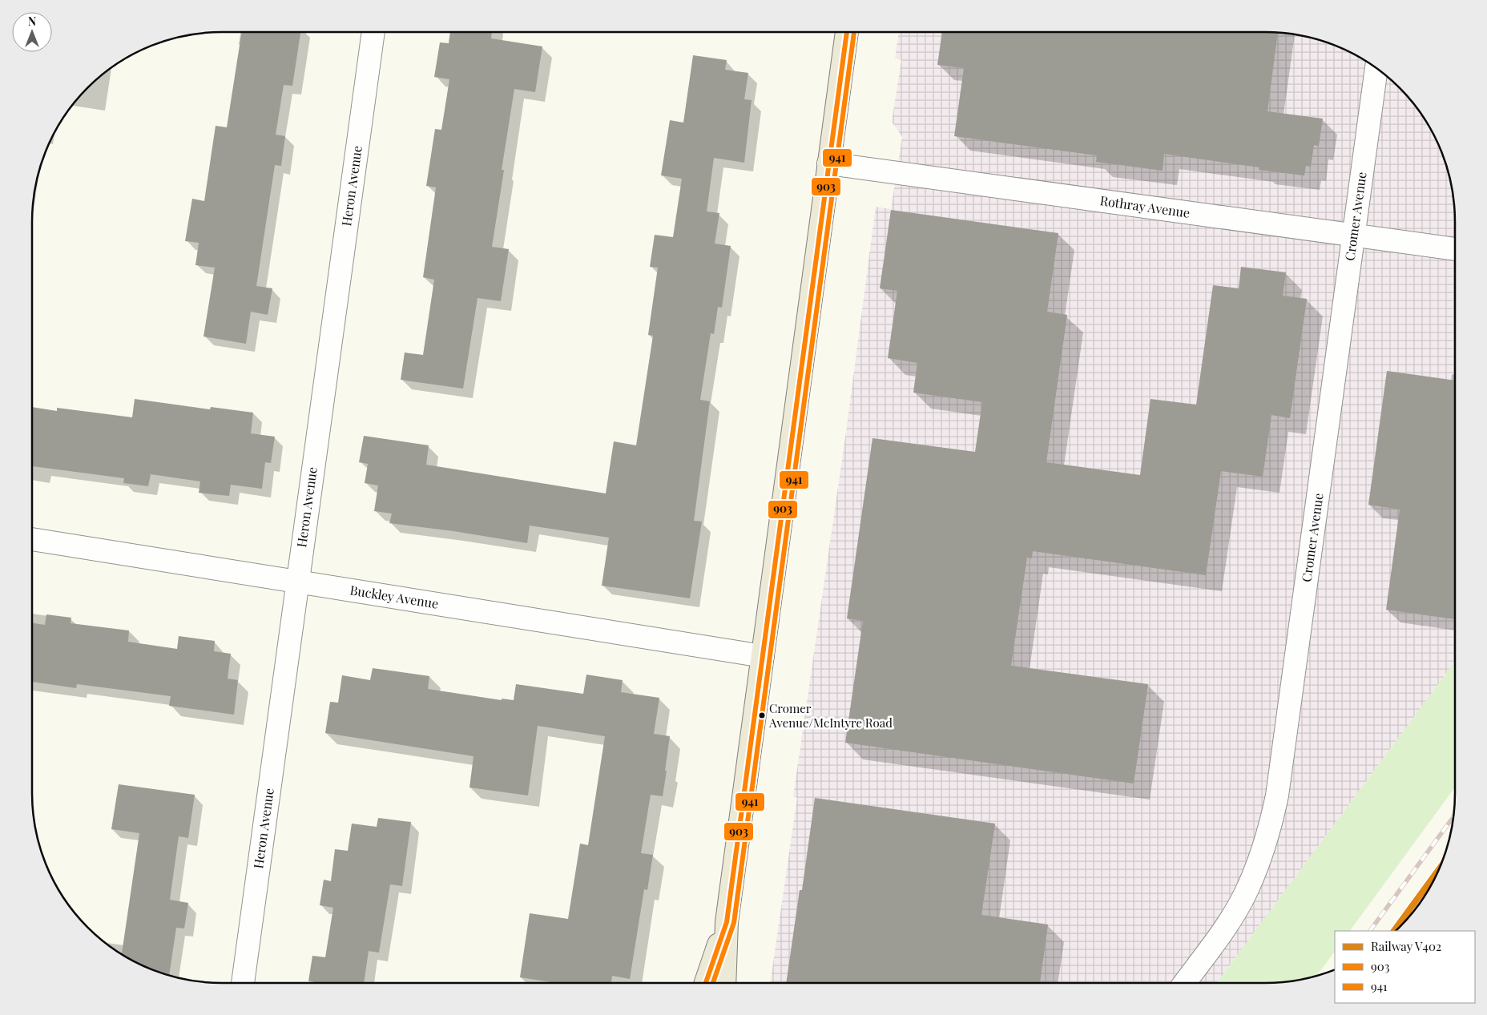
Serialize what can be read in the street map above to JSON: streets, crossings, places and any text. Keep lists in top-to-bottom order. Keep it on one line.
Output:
{"streets":{"street":["Heron Avenue","Rothray Avenue","Cromer Avenue","Buckley Avenue"]},"crossings":[["Heron Avenue","Buckley Avenue"],["Rothray Avenue","Cromer Avenue"]],"places":["Cromer Avenue/McIntyre Road"],"lines":["transit line 903","transit line 941","rail line V402"],"legend":["Railway V402","903","941"],"north":"top"}
